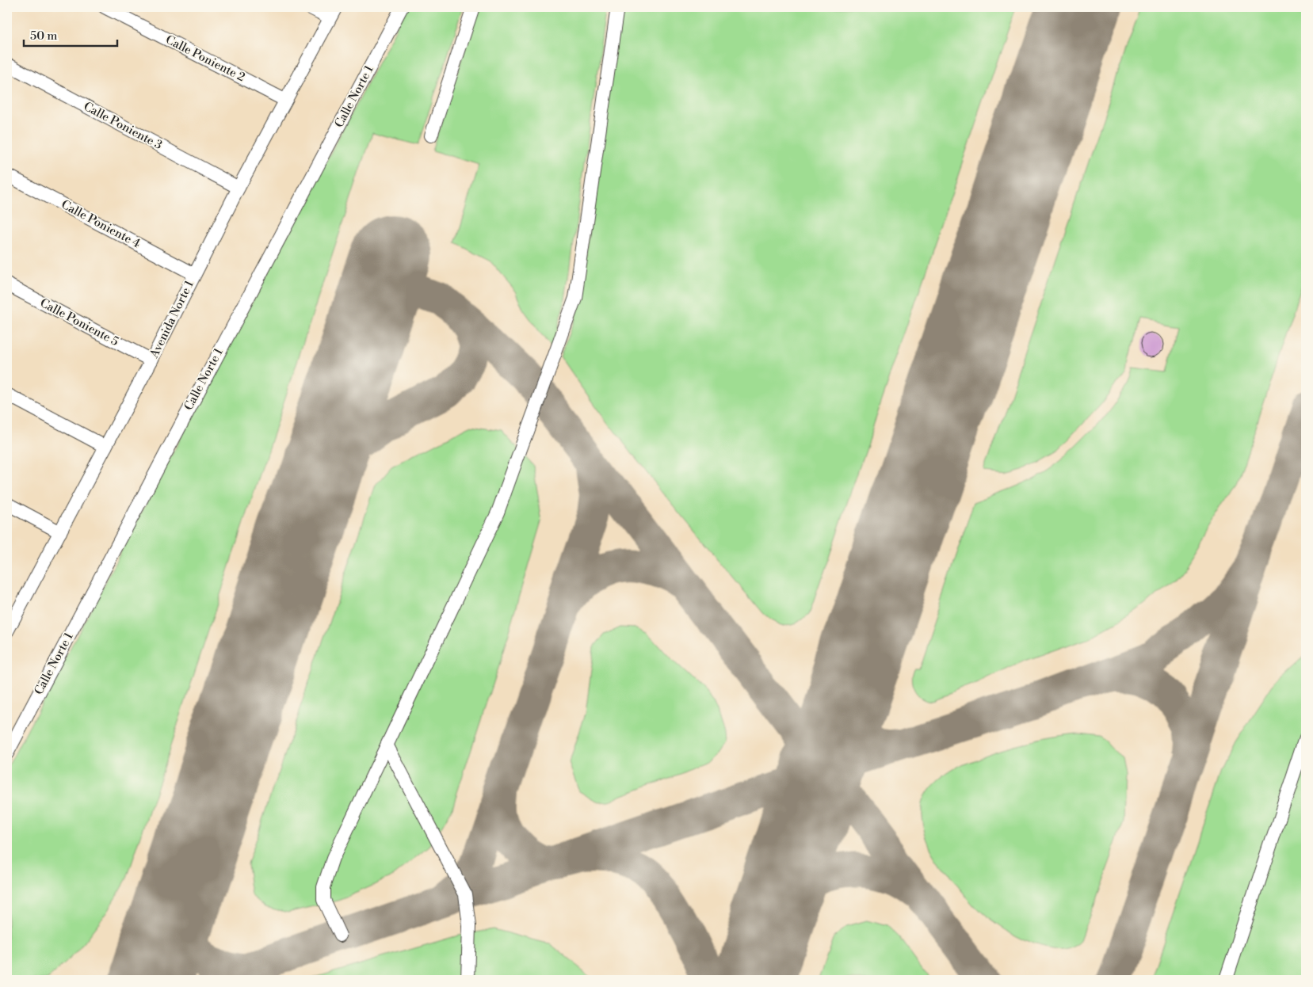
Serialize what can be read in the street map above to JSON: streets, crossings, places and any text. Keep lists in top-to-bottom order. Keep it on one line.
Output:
{"streets":{"street":["Calle Poniente 2","Calle Norte 1","Calle Poniente 3","Calle Poniente 4","Avenida Norte 1","Calle Poniente 5"]},"crossings":[["Calle Poniente 2","Avenida Norte 1"],["Calle Poniente 3","Avenida Norte 1"],["Calle Poniente 4","Avenida Norte 1"],["Avenida Norte 1","Calle Poniente 5"]],"scale_bar":"50 m"}
